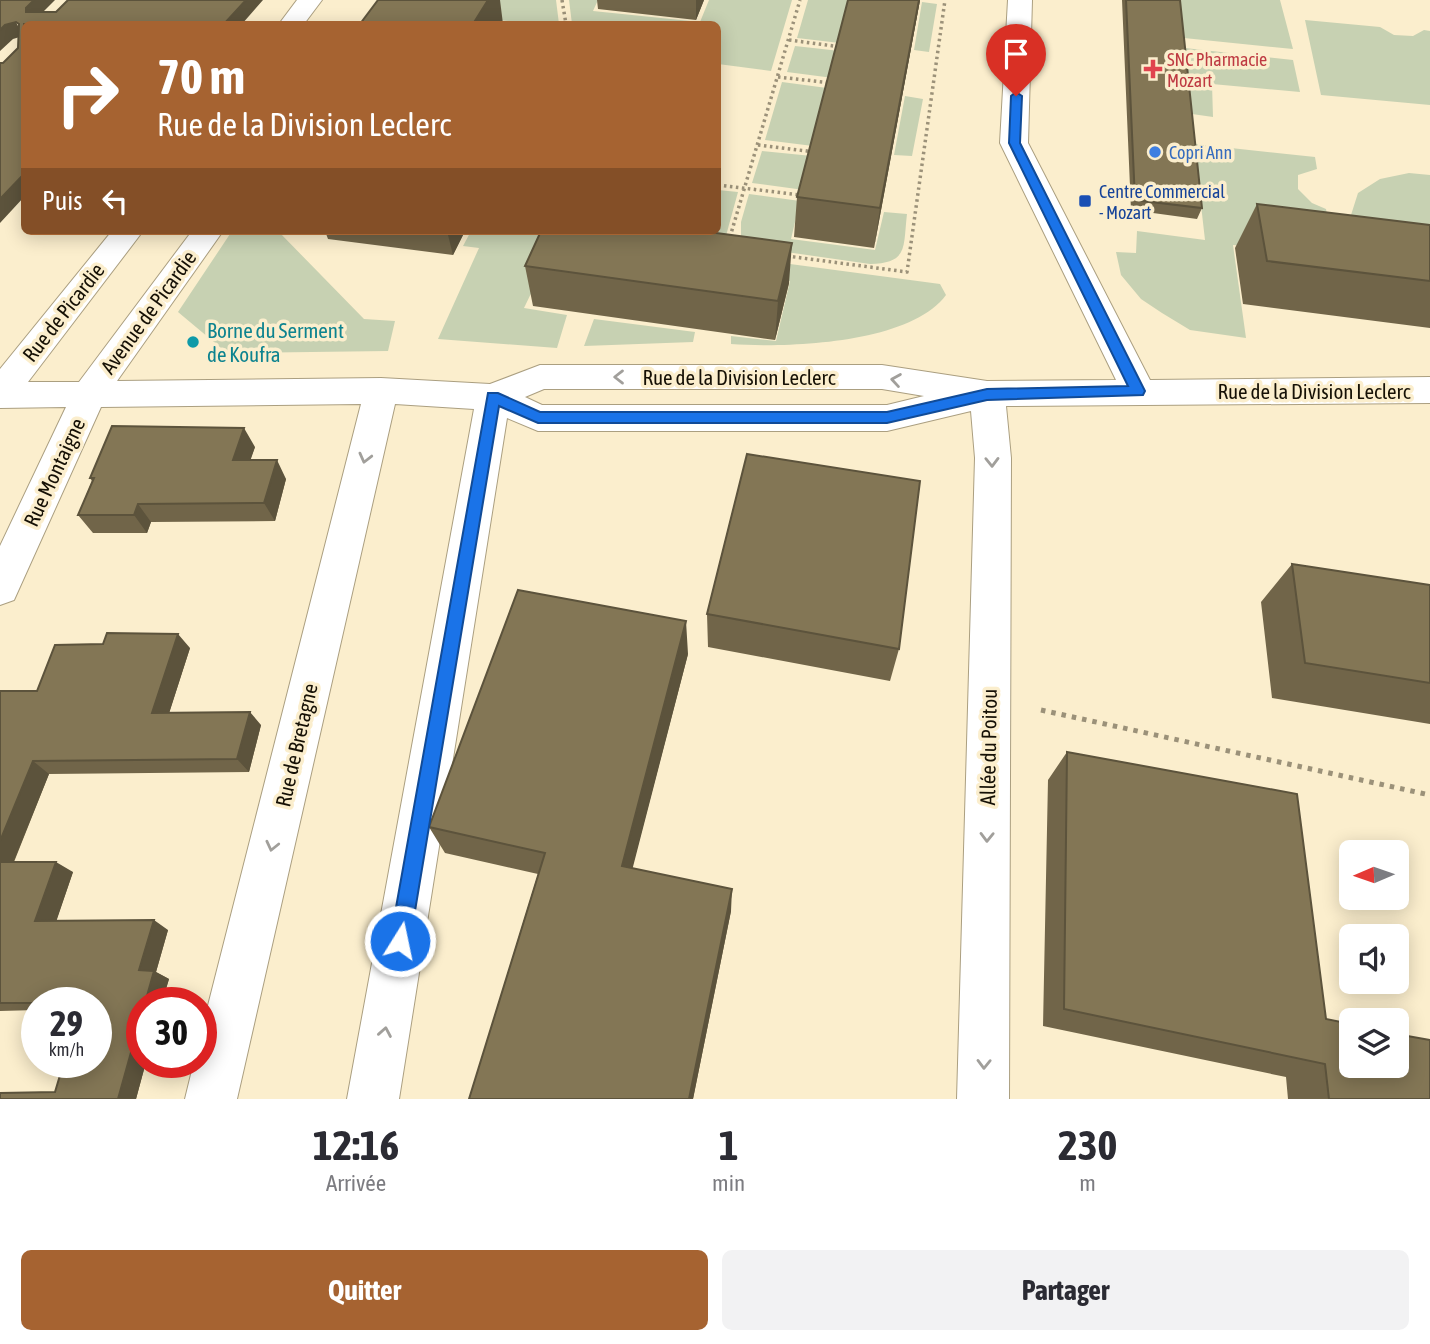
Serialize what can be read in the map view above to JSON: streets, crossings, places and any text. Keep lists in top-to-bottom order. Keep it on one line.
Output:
{"streets":{"street":["Rue de Picardie","Avenue de Picardie","Rue de la Division Leclerc","Rue Montaigne","Rue de Bretagne","Allée du Poitou"]},"crossings":[["Rue de Picardie","Rue de la Division Leclerc"],["Avenue de Picardie","Rue de la Division Leclerc"],["Avenue de Picardie","Rue Montaigne"],["Rue de la Division Leclerc","Rue Montaigne"],["Rue de la Division Leclerc","Rue de Bretagne"],["Rue de la Division Leclerc","Allée du Poitou"]],"one_way":["Allée du Poitou"],"places":{"health":["SNC Pharmacie Mozart"],"other":["Copri Ann","Borne du Serment de Koufra"],"transit":["Centre Commercial - Mozart"]},"north":"left","page":{"turn":["70 m","Rue de la Division Leclerc"],"then":"Puis","speed":"29 km/h","limit":"30","eta":["12:16","Arrivée","1","min","230","m"],"buttons":["Quitter","Partager"]}}
